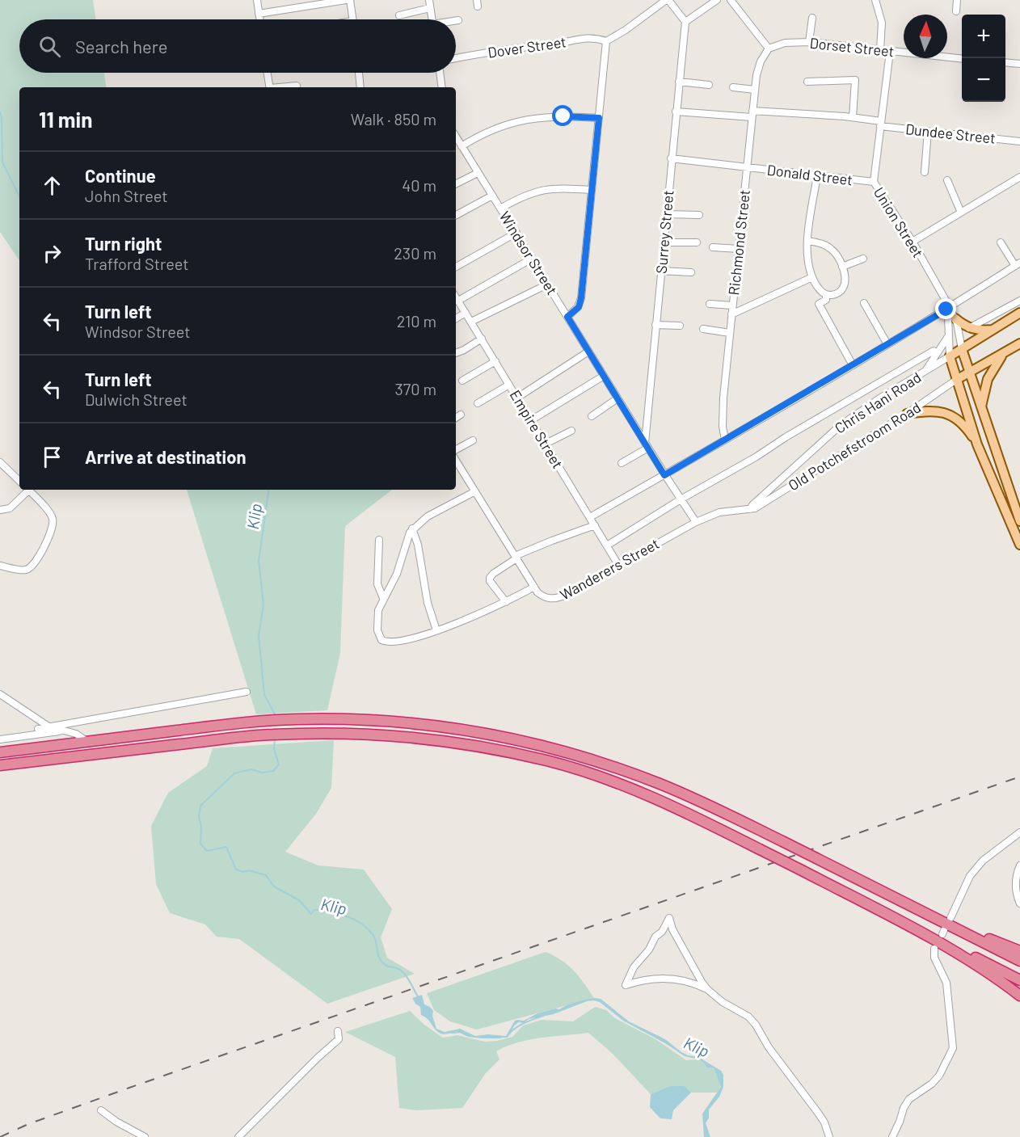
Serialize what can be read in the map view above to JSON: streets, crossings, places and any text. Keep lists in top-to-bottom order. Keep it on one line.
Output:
{"streets":{"main road":["Chris Hani Road"],"street":["Dover Street","Dorset Street","Dundee Street","Donald Street","Union Street","Surrey Street","Richmond Street","Windsor Street","Empire Street","Old Potchefstroom Road","Wanderers Street"]},"crossings":[["Dorset Street","Union Street"],["Dorset Street","Richmond Street"],["Dundee Street","Union Street"],["Dundee Street","Surrey Street"],["Dundee Street","Richmond Street"],["Donald Street","Union Street"],["Donald Street","Surrey Street"],["Donald Street","Richmond Street"],["Union Street","Chris Hani Road"],["Surrey Street","Windsor Street"],["Windsor Street","Wanderers Street"],["Chris Hani Road","Old Potchefstroom Road"],["Chris Hani Road","Wanderers Street"],["Empire Street","Wanderers Street"],["Old Potchefstroom Road","Wanderers Street"]],"water":["Klip"],"north":"top","page":{"map_buttons":["+","−"],"search":"Search here","heading":["11 min","Walk · 850 m"],"list":[["Continue","John Street","40 m"],["Turn right","Trafford Street","230 m"],["Turn left","Windsor Street","210 m"],["Turn left","Dulwich Street","370 m"],"Arrive at destination"]}}
